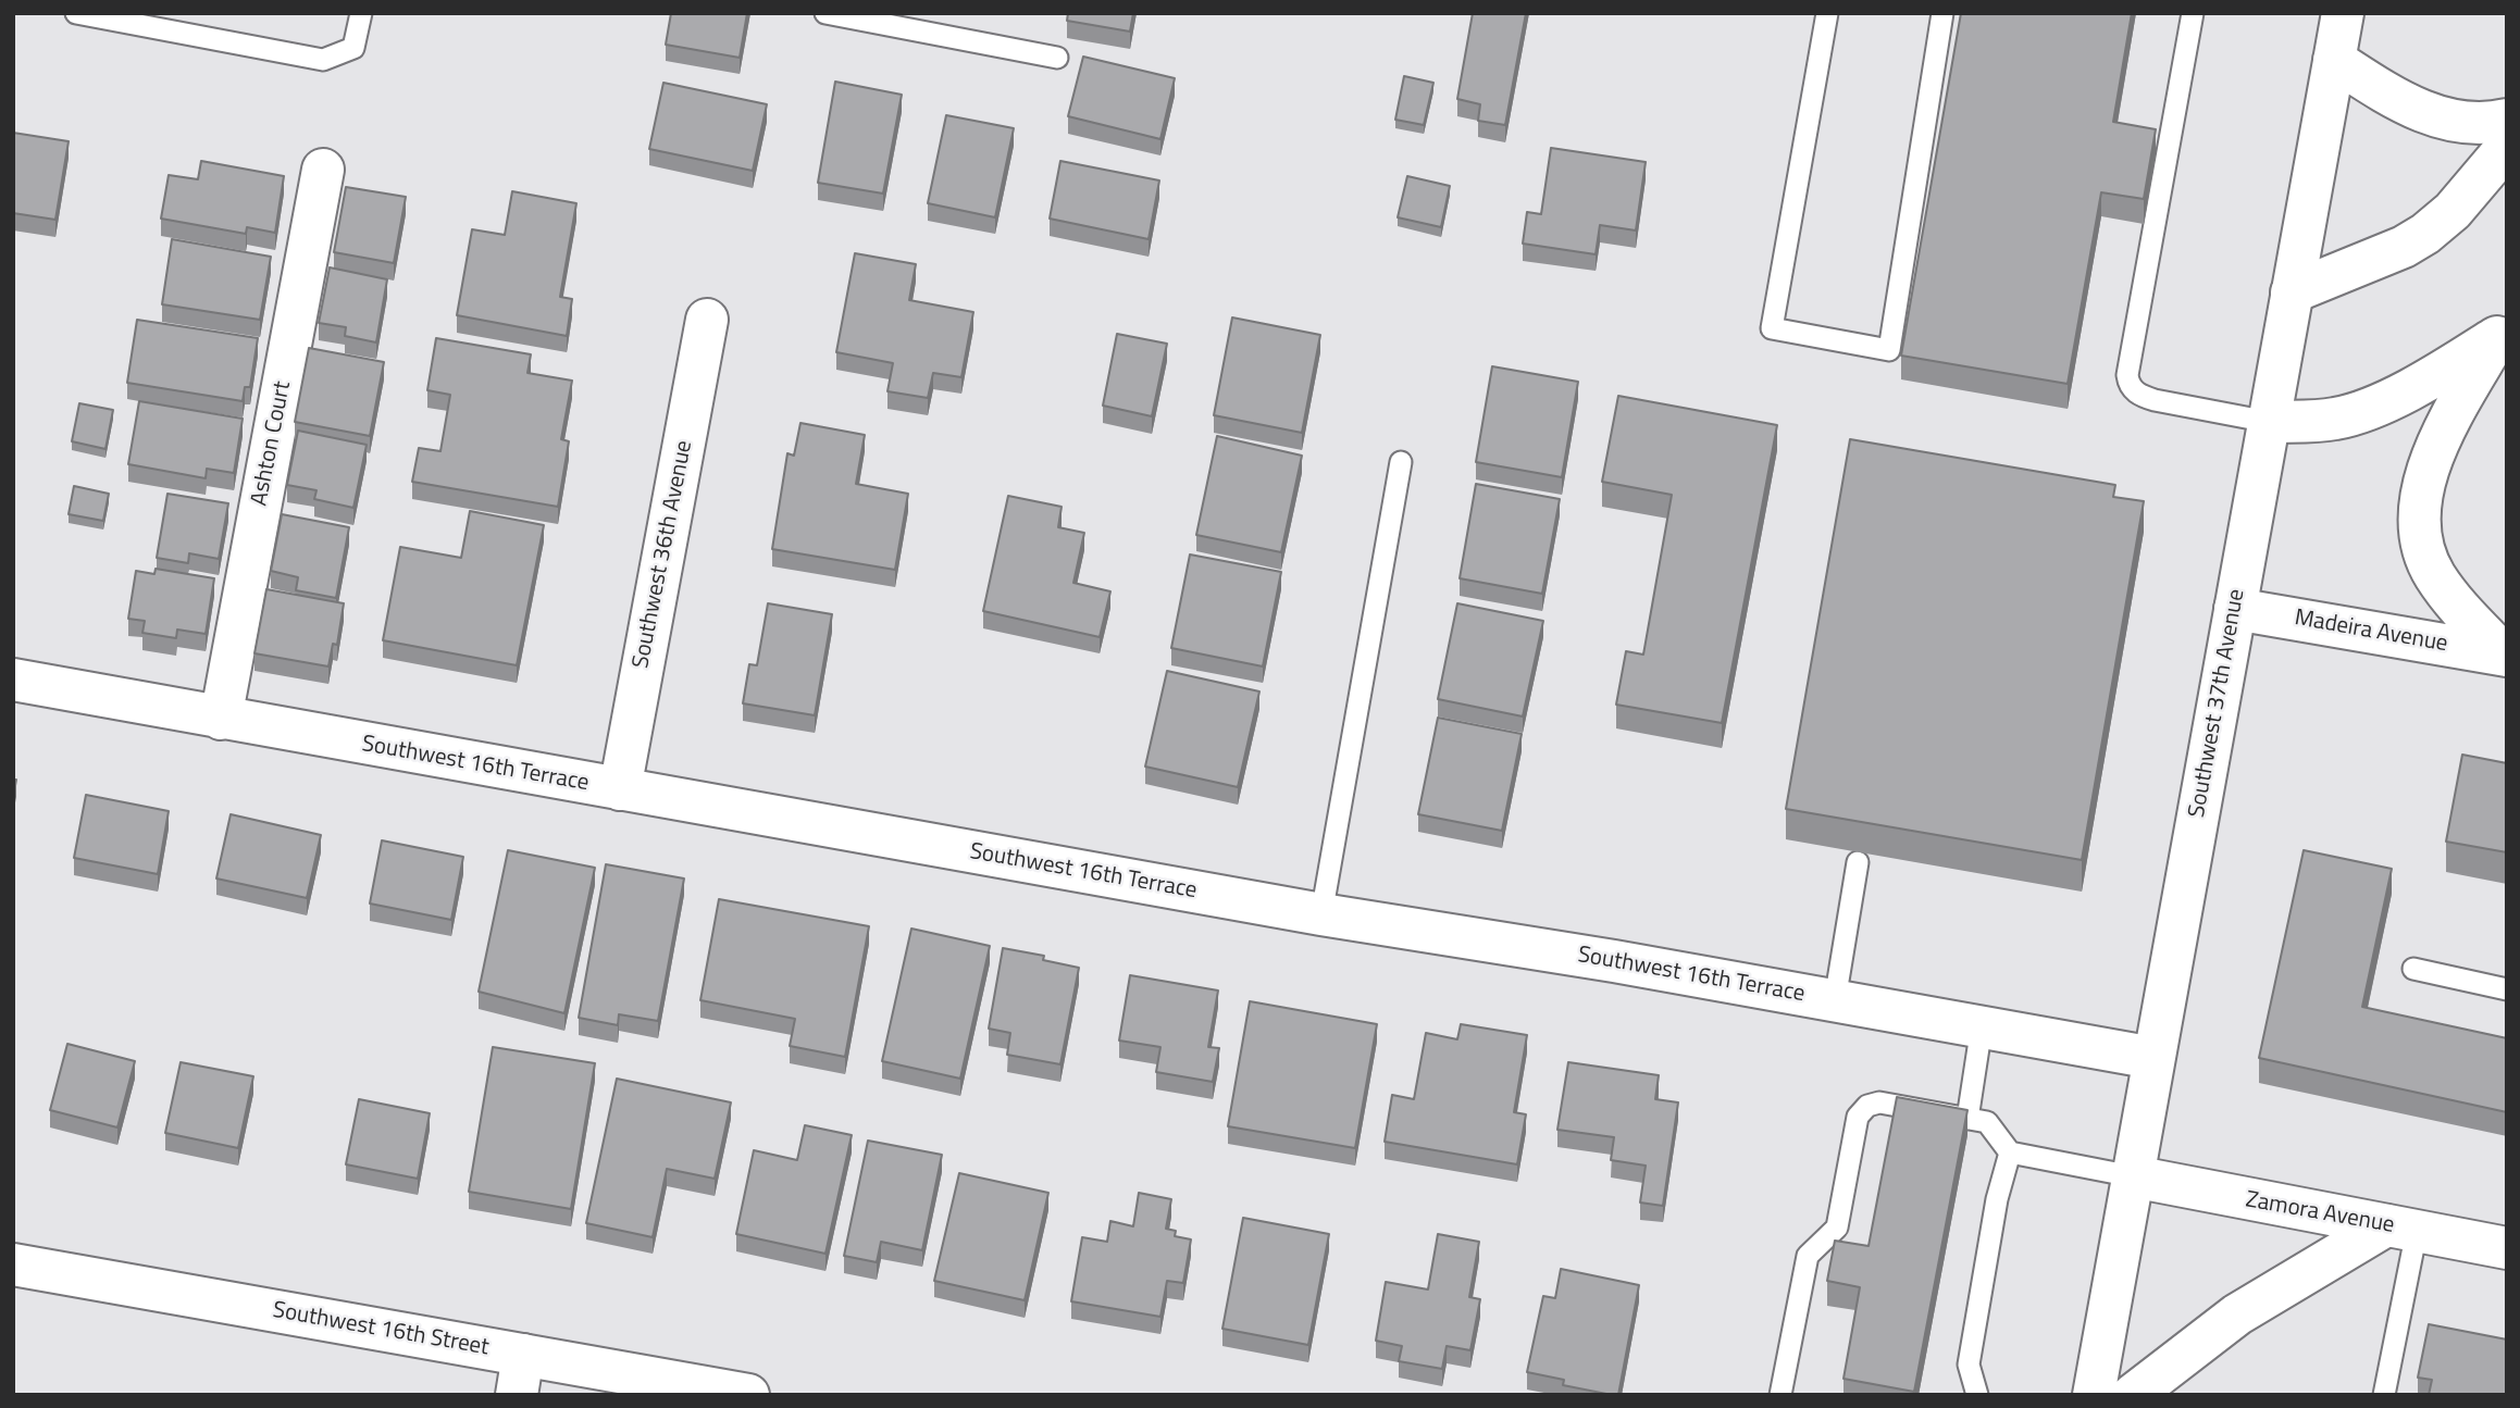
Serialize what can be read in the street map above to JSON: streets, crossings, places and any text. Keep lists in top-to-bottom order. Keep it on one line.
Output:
{"streets":{"street":["Ashton Court","Southwest 36th Avenue","Madeira Avenue","Southwest 37th Avenue","Southwest 16th Terrace","Zamora Avenue","Southwest 16th Street"]},"crossings":[["Ashton Court","Southwest 16th Terrace"],["Southwest 36th Avenue","Southwest 16th Terrace"],["Madeira Avenue","Southwest 37th Avenue"],["Southwest 37th Avenue","Southwest 16th Terrace"],["Southwest 37th Avenue","Zamora Avenue"]]}
